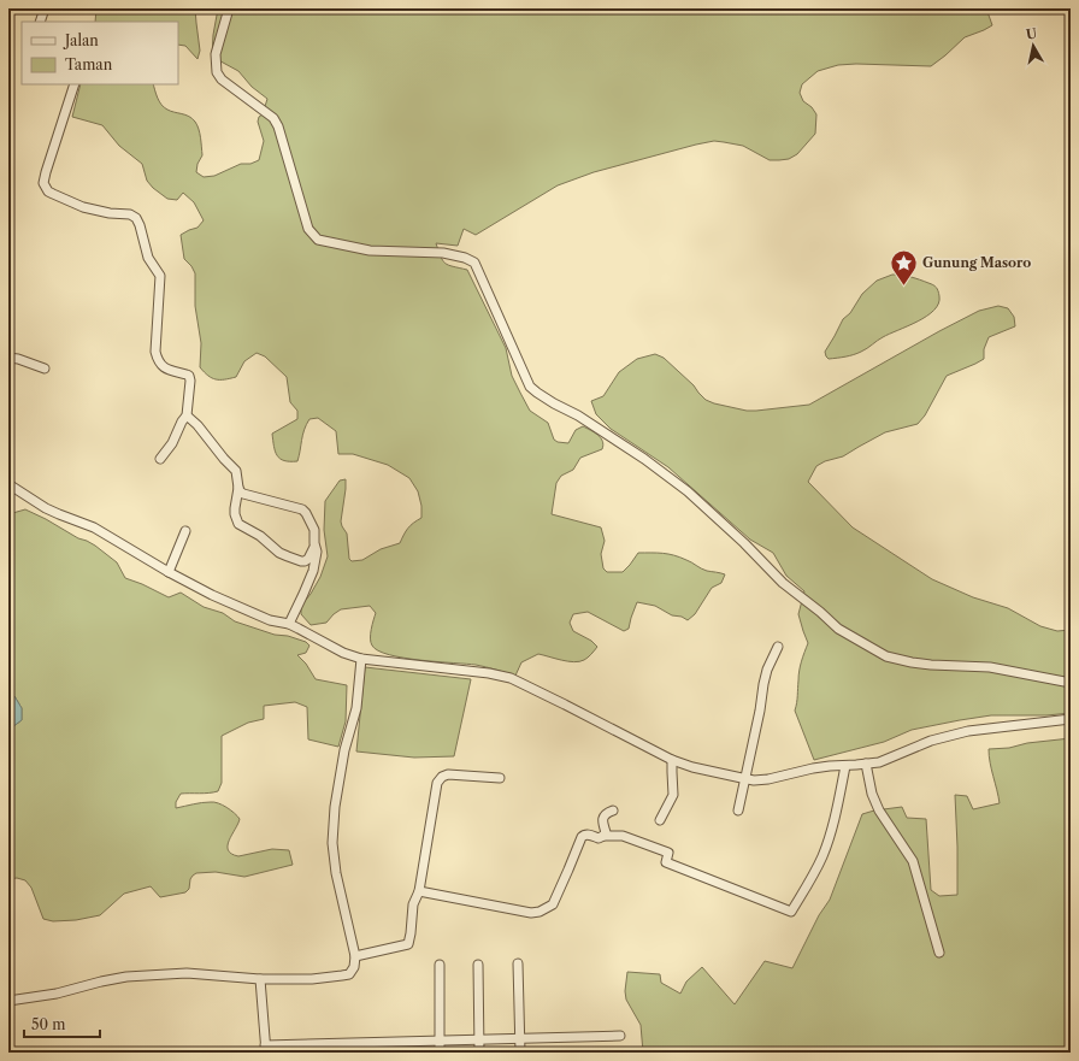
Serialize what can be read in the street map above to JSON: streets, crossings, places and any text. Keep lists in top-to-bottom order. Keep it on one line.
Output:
{"places":{"place":["Gunung Masoro"]},"legend":["Jalan","Taman"],"scale_bar":"50 m","north":"top"}
